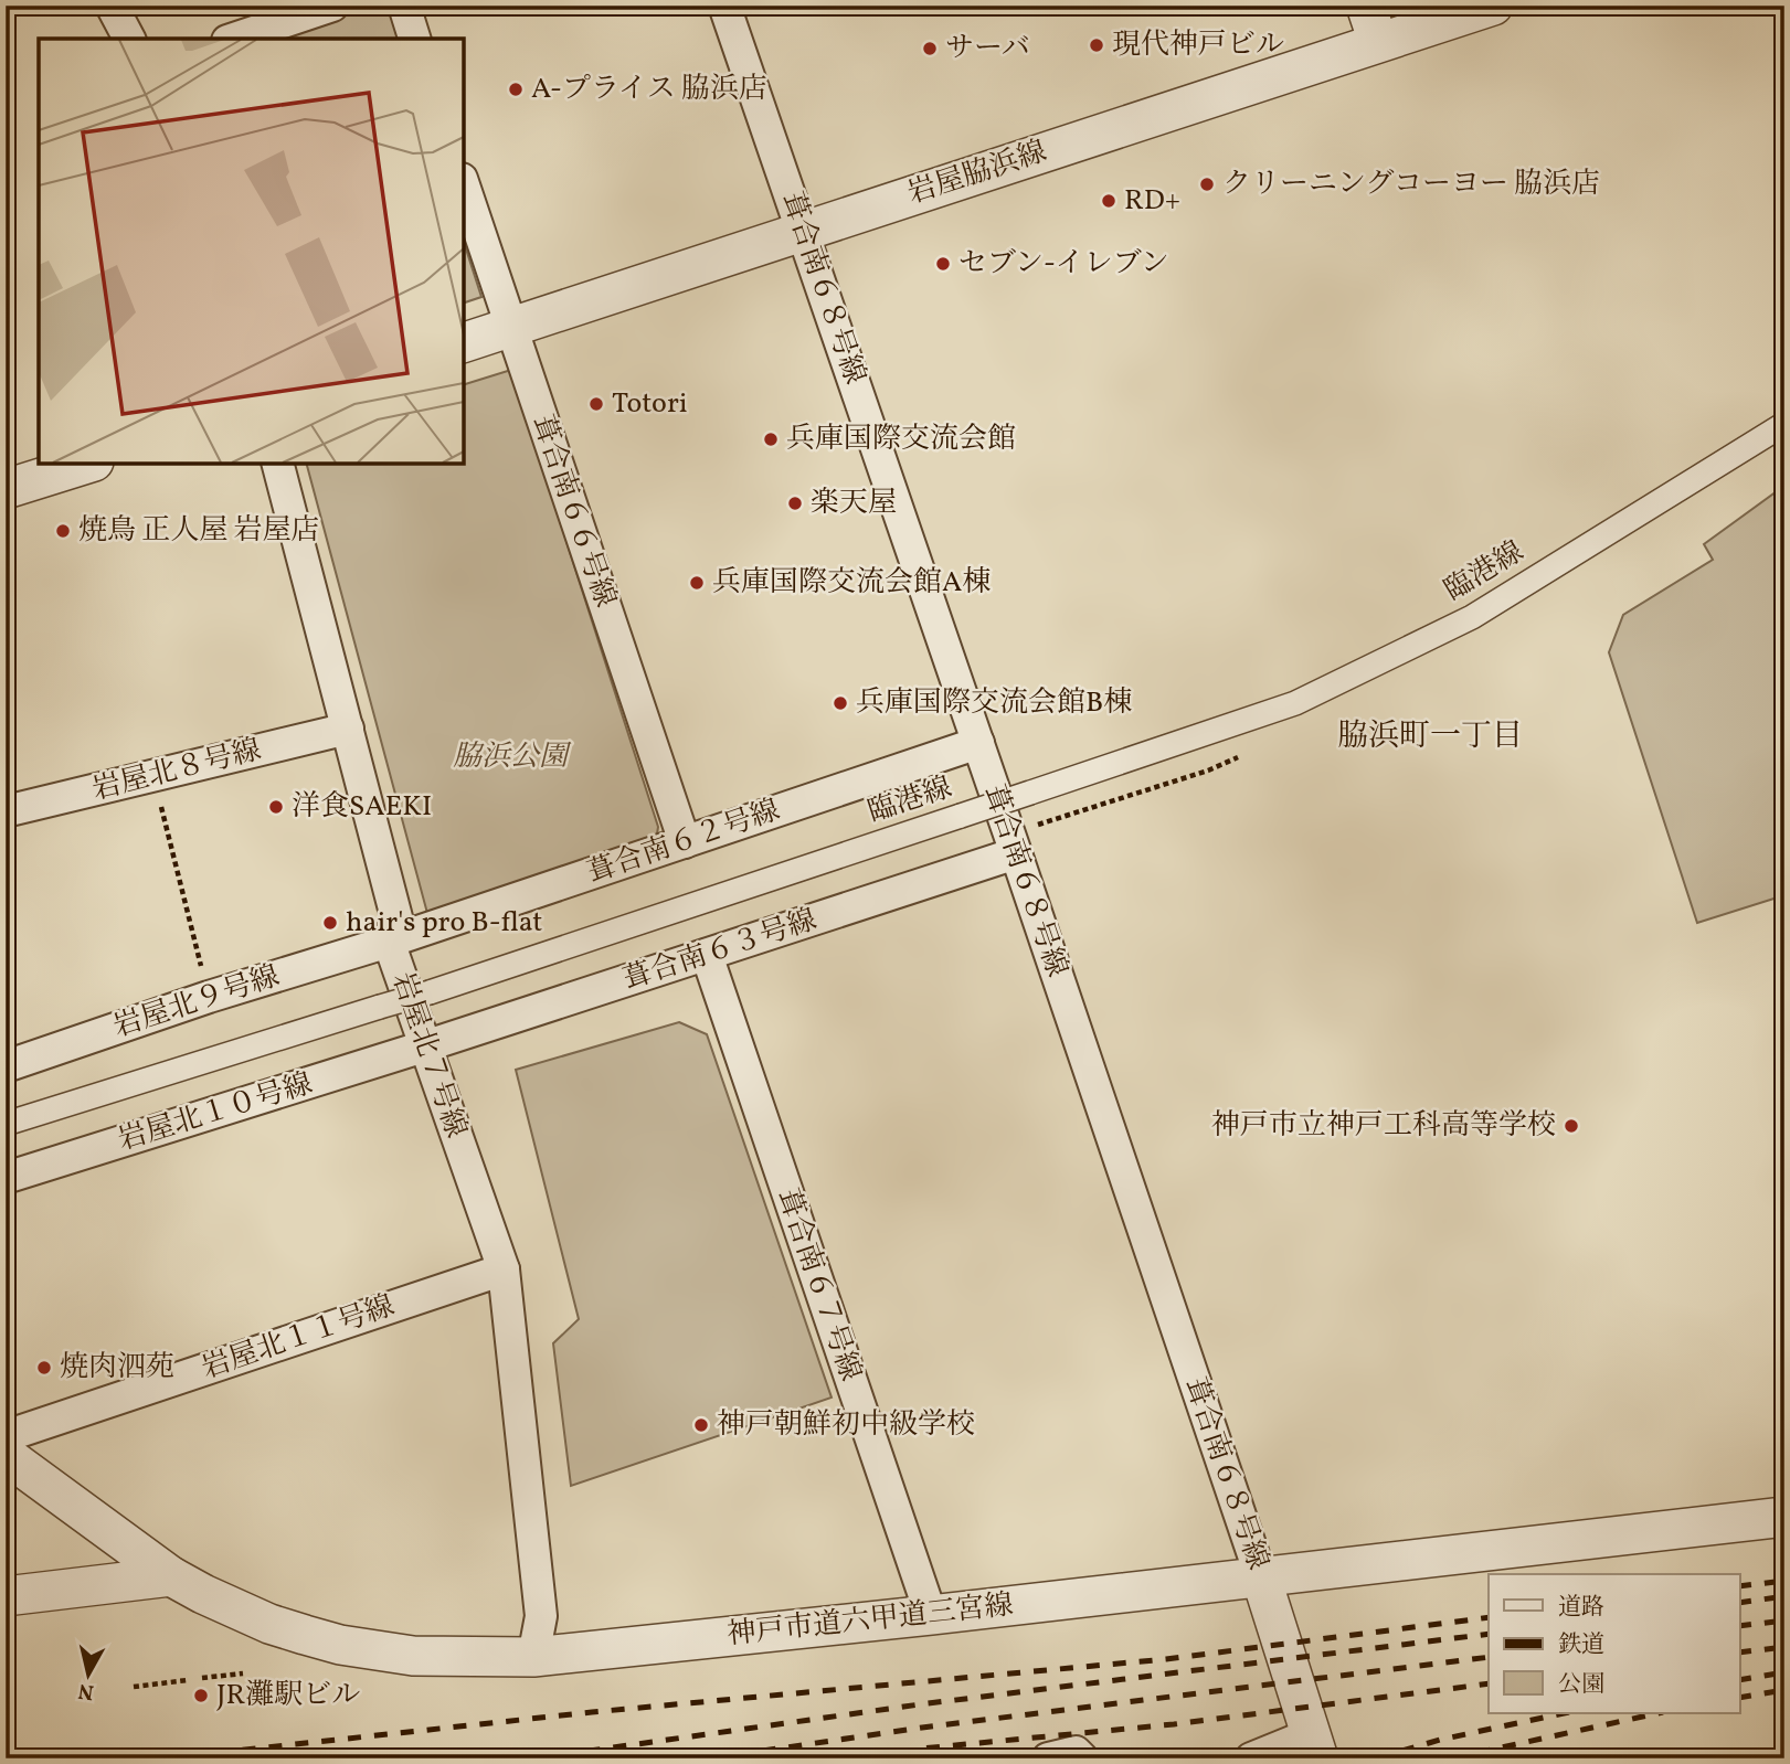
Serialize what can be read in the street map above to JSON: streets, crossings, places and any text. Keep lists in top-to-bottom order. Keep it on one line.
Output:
{"streets":{"street":["岩屋脇浜線","葺合南６８号線","葺合南６６号線","臨港線","岩屋北８号線","葺合南６２号線","葺合南６３号線","岩屋北９号線","岩屋北７号線","岩屋北１０号線","葺合南６７号線","岩屋北１１号線","神戸市道六甲道三宮線"]},"crossings":[["岩屋脇浜線","葺合南６８号線"],["岩屋脇浜線","葺合南６６号線"],["葺合南６８号線","葺合南６２号線"],["葺合南６８号線","葺合南６３号線"],["葺合南６８号線","神戸市道六甲道三宮線"],["葺合南６６号線","葺合南６２号線"],["岩屋北８号線","岩屋北７号線"],["葺合南６２号線","岩屋北９号線"],["葺合南６２号線","岩屋北７号線"],["葺合南６３号線","岩屋北７号線"],["葺合南６３号線","岩屋北１０号線"],["葺合南６３号線","葺合南６７号線"],["岩屋北９号線","岩屋北７号線"],["岩屋北７号線","岩屋北１０号線"],["岩屋北７号線","岩屋北１１号線"],["岩屋北７号線","神戸市道六甲道三宮線"],["葺合南６７号線","神戸市道六甲道三宮線"]],"districts":["脇浜町一丁目"],"parks":["脇浜公園"],"places":["現代神戸ビル","サーバ","A-プライス 脇浜店","クリーニングコーヨー 脇浜店","RD+","セブン-イレブン","Totori","兵庫国際交流会館","楽天屋","焼鳥 正人屋 岩屋店","兵庫国際交流会館A棟","兵庫国際交流会館B棟","洋食SAEKI","hair's pro B-flat","神戸市立神戸工科高等学校","焼肉泗苑","神戸朝鮮初中級学校","JR灘駅ビル"],"legend":["道路","鉄道","公園"],"north":"bottom"}
